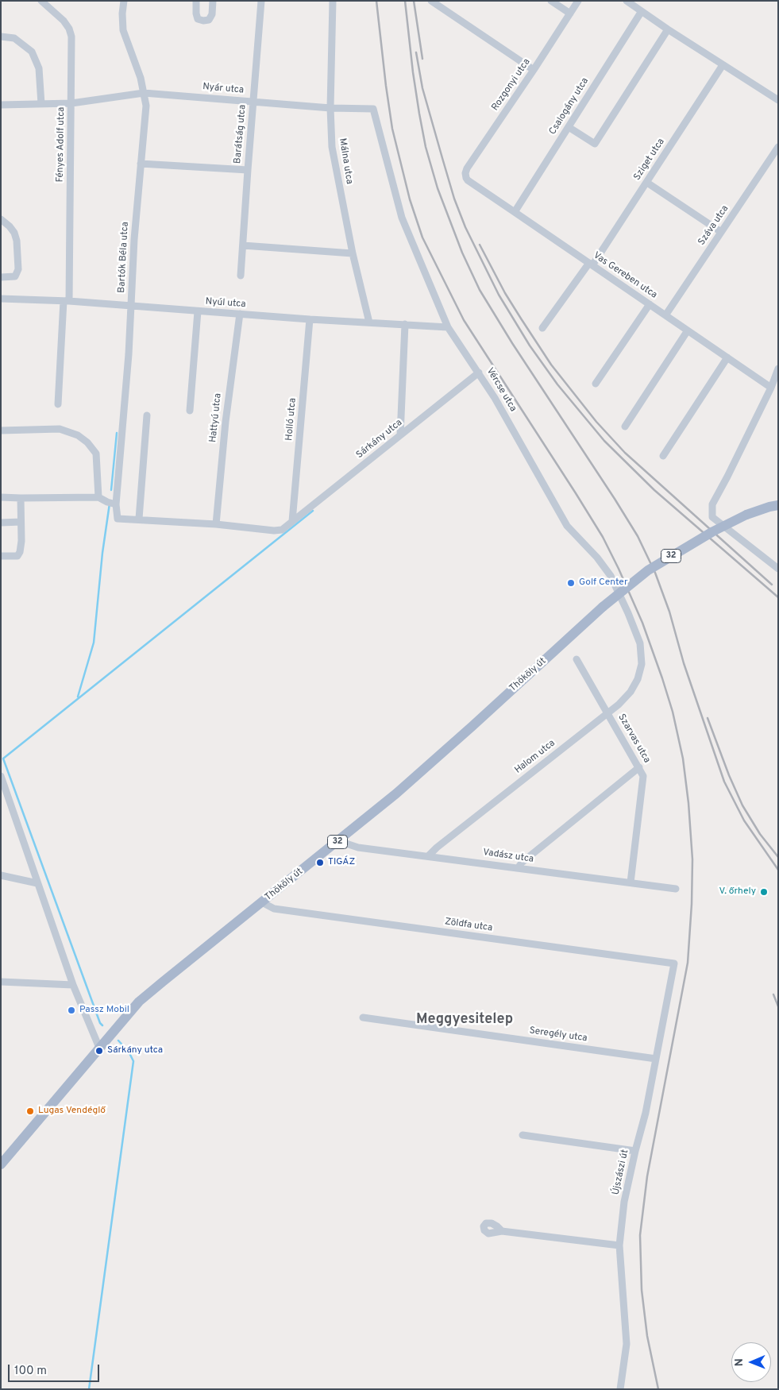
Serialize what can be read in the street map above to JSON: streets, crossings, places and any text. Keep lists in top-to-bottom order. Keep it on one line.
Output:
{"streets":{"main road":["32","Thököly út"],"street":["Rozgonyi utca","Nyár utca","Csalogány utca","Barátság utca","Fényes Adolf utca","Sziget utca","Málna utca","Száva utca","Bartók Béla utca","Vas Gereben utca","Nyúl utca","Vércse utca","Hattyú utca","Holló utca","Sárkány utca","Szarvas utca","Halom utca","Vadász utca","Zöldfa utca","Seregély utca","Újszászi út"]},"crossings":[["Rozgonyi utca","Vas Gereben utca"],["Nyár utca","Barátság utca"],["Nyár utca","Fényes Adolf utca"],["Nyár utca","Málna utca"],["Nyár utca","Bartók Béla utca"],["Nyár utca","Vércse utca"],["Csalogány utca","Vas Gereben utca"],["Fényes Adolf utca","Nyúl utca"],["Sziget utca","Vas Gereben utca"],["Málna utca","Nyúl utca"],["Száva utca","Vas Gereben utca"],["Bartók Béla utca","Nyúl utca"],["Bartók Béla utca","Sárkány utca"],["Nyúl utca","Vércse utca"],["Nyúl utca","Hattyú utca"],["Nyúl utca","Holló utca"],["Vércse utca","Sárkány utca"],["Vércse utca","Halom utca"],["Hattyú utca","Sárkány utca"],["Holló utca","Sárkány utca"],["Thököly út","Vadász utca"],["Thököly út","Zöldfa utca"],["Szarvas utca","Halom utca"],["Szarvas utca","Vadász utca"],["Halom utca","Vadász utca"],["Zöldfa utca","Újszászi út"],["Seregély utca","Újszászi út"]],"districts":["Meggyesitelep"],"places":["Golf Center","TIGÁZ","V. őrhely","Passz Mobil","Sárkány utca","Lugas Vendéglő"],"scale_bar":"100 m","north":"left"}
